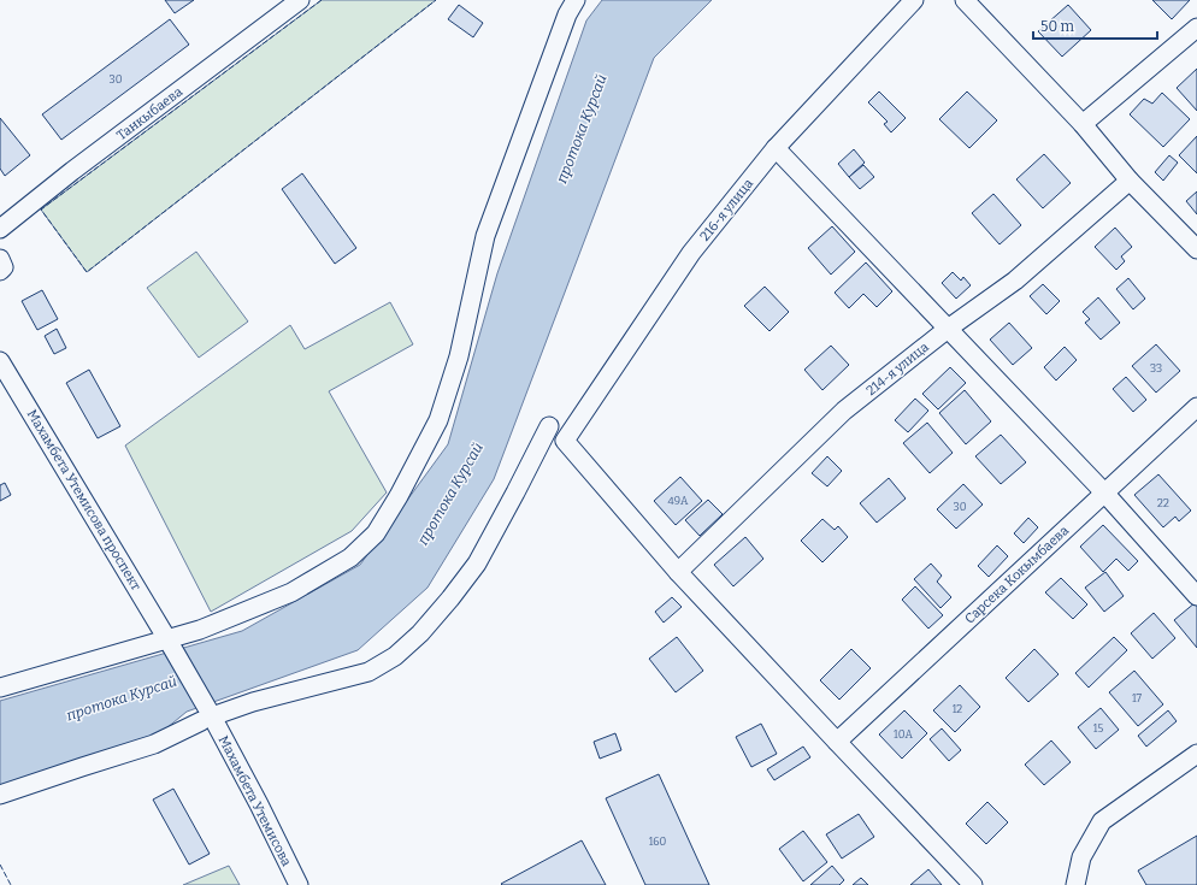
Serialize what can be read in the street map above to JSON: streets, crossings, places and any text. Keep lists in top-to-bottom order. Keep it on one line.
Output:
{"streets":{"street":["Танкыбаева","216-я улица","214-я улица","Махамбета Утемисова проспект","Сарсека Кокымбаева","Махамбета Утемисова"]},"crossings":[["216-я улица","214-я улица"],["Махамбета Утемисова проспект","Махамбета Утемисова"]],"water":["протока Курсай"],"house_numbers":["30","33","49А","22","30","17","12","15","10А","160"],"scale_bar":"50 m"}
